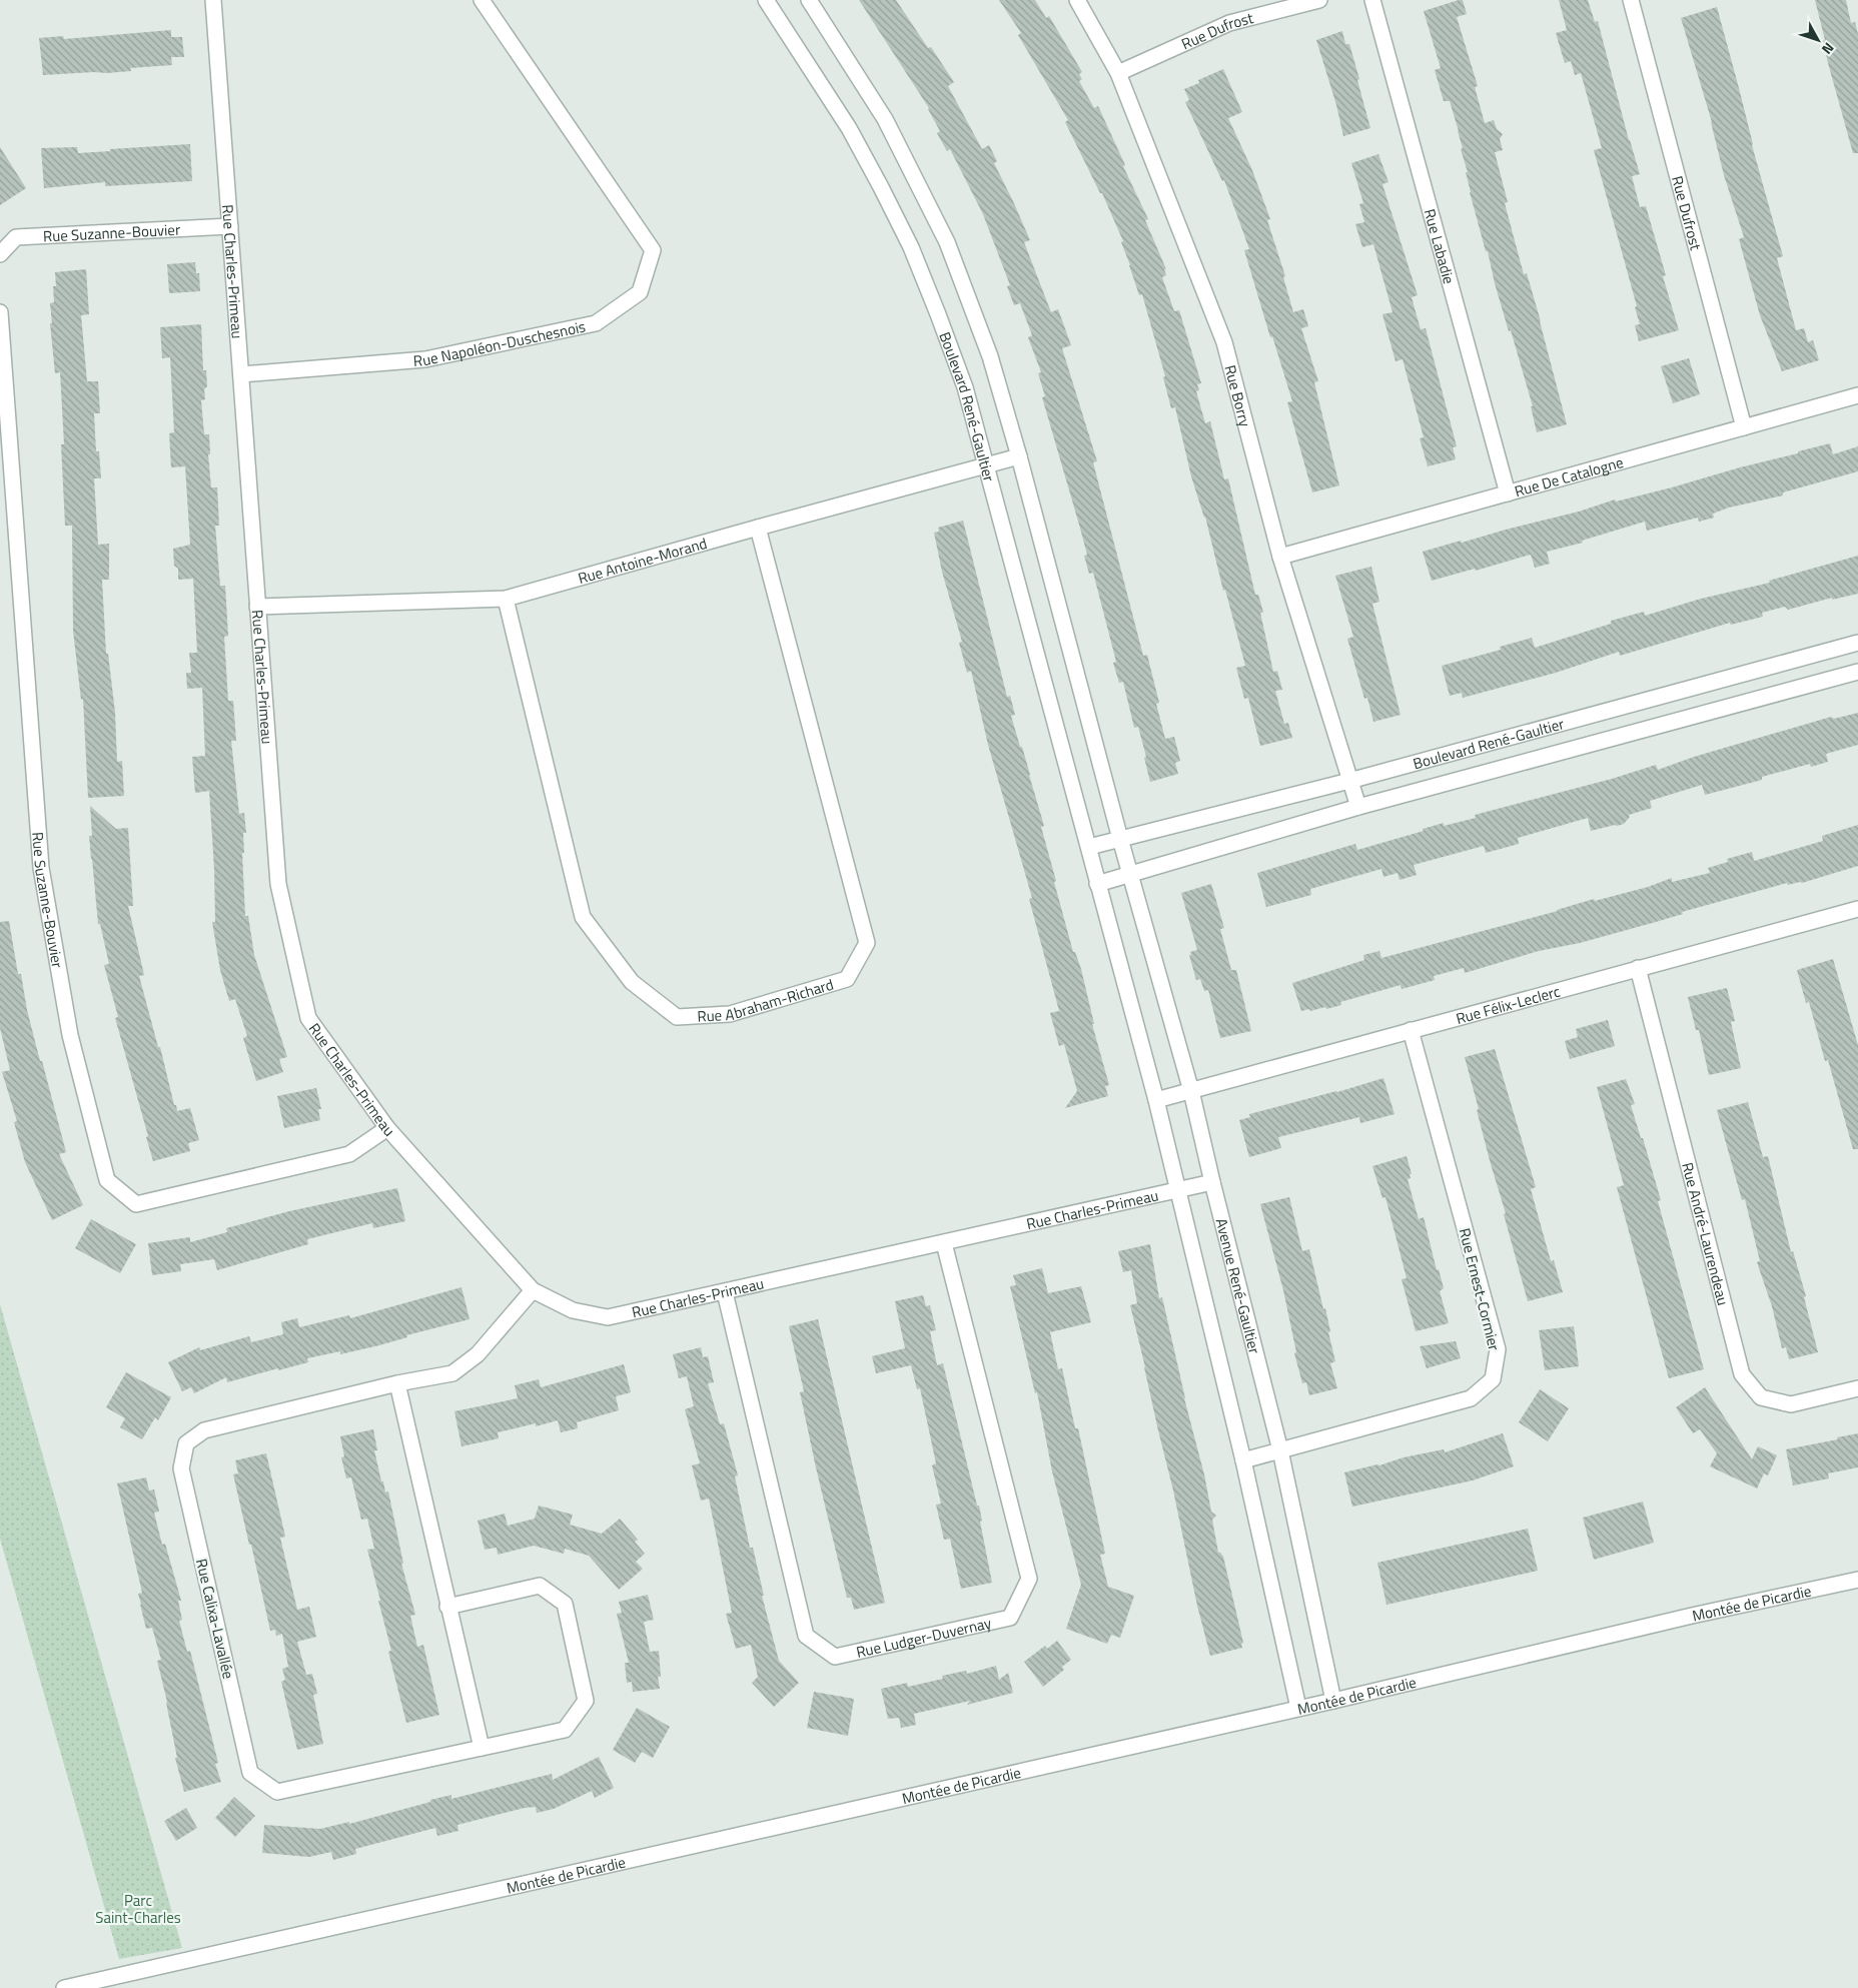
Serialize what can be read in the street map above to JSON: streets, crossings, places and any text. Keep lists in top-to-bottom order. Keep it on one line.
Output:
{"streets":{"street":["Rue Dufrost","Rue Suzanne-Bouvier","Rue Labadie","Rue Charles-Primeau","Rue Napoléon-Duschesnois","Rue Borry","Boulevard René-Gaultier","Rue De Catalogne","Rue Antoine-Morand","Rue Abraham-Richard","Rue Félix-Leclerc","Rue André-Laurendeau","Avenue René-Gaultier","Rue Ernest-Cormier","Montée de Picardie","Rue Calixa-Lavallée","Rue Ludger-Duvernay"]},"crossings":[["Rue Dufrost","Rue Borry"],["Rue Dufrost","Rue De Catalogne"],["Rue Suzanne-Bouvier","Rue Charles-Primeau"],["Rue Labadie","Rue De Catalogne"],["Rue Charles-Primeau","Rue Napoléon-Duschesnois"],["Rue Charles-Primeau","Rue Antoine-Morand"],["Rue Charles-Primeau","Avenue René-Gaultier"],["Rue Charles-Primeau","Rue Calixa-Lavallée"],["Rue Charles-Primeau","Rue Ludger-Duvernay"],["Rue Borry","Boulevard René-Gaultier"],["Rue Borry","Rue De Catalogne"],["Boulevard René-Gaultier","Rue Antoine-Morand"],["Boulevard René-Gaultier","Avenue René-Gaultier"],["Rue Antoine-Morand","Rue Abraham-Richard"],["Rue Félix-Leclerc","Rue André-Laurendeau"],["Rue Félix-Leclerc","Avenue René-Gaultier"],["Rue Félix-Leclerc","Rue Ernest-Cormier"],["Avenue René-Gaultier","Rue Ernest-Cormier"],["Avenue René-Gaultier","Montée de Picardie"]],"parks":["Parc Saint-Charles"],"north":"bottom right"}
